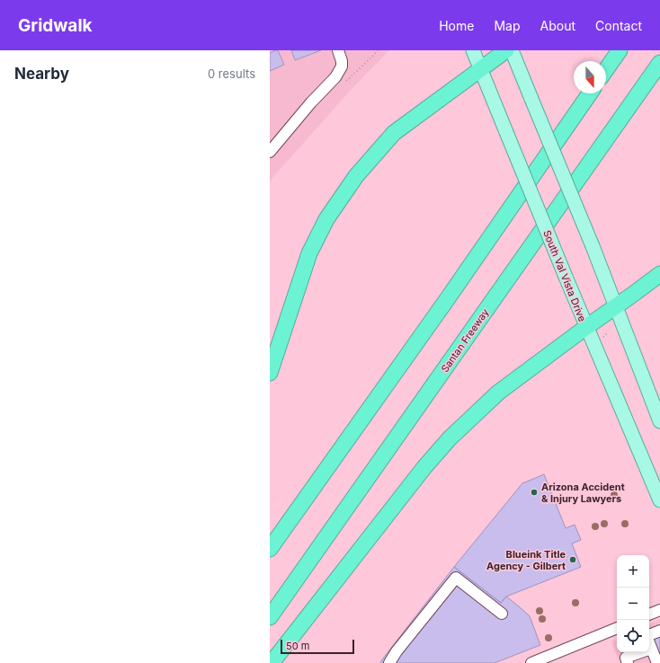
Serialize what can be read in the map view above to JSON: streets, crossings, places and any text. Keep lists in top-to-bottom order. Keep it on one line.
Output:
{"streets":{"highway":["Santan Freeway"],"main road":["South Val Vista Drive"]},"places":["Arizona Accident & Injury Lawyers","Blueink Title Agency - Gilbert"],"scale_bar":"50 m","north":"bottom","page":{"header":"Gridwalk","nav":["Home","Map","About","Contact"],"heading":["Nearby","0 results"],"map_buttons":["+","−"],"scale":"50 m"}}
